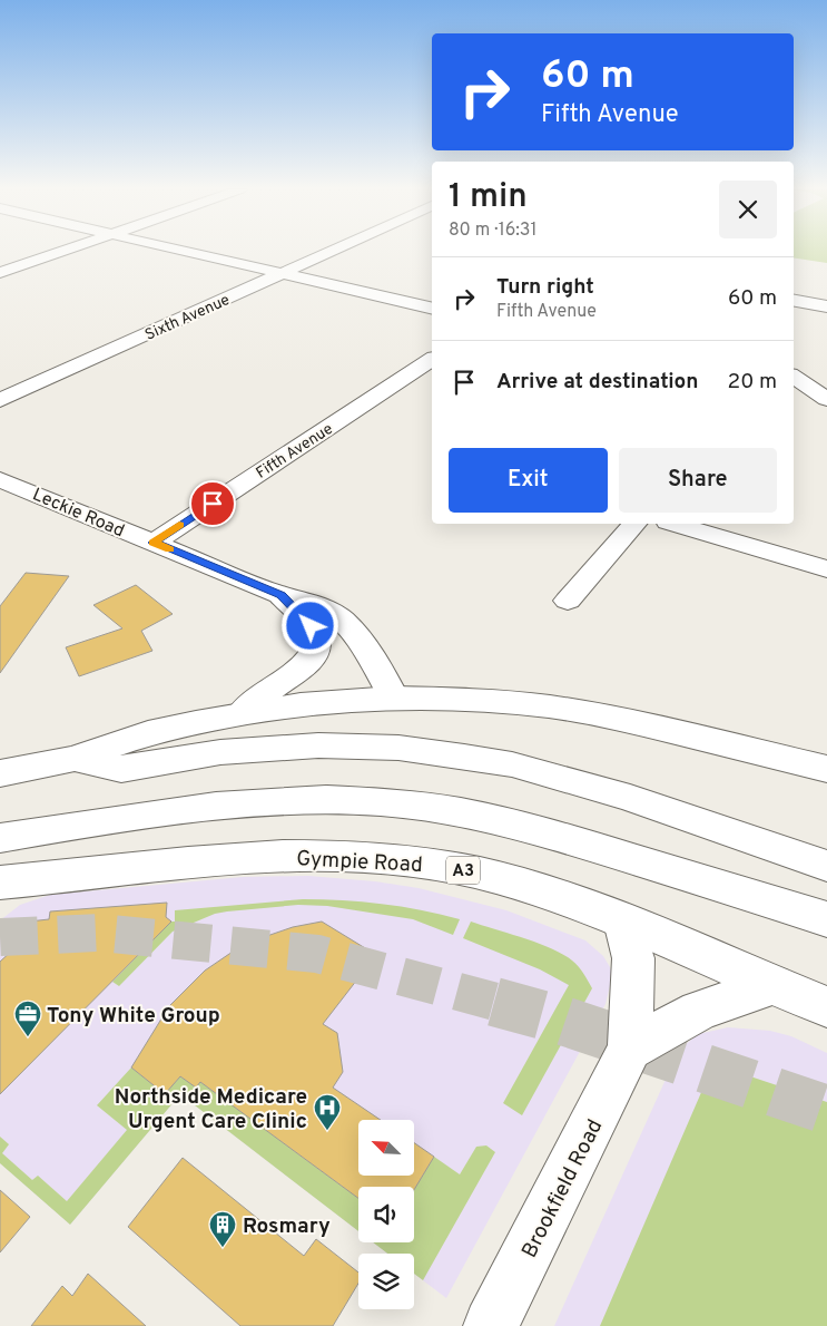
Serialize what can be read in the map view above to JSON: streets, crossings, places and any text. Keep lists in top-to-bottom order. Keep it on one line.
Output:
{"streets":{"main road":["Sixth Avenue","Fifth Avenue","Leckie Road","Gympie Road","A3","Brookfield Road"]},"crossings":[["Fifth Avenue","Leckie Road"],["Gympie Road","Brookfield Road"]],"places":{"office":["Tony White Group"],"hospital":["Northside Medicare Urgent Care Clinic"],"building":["Rosmary"]},"north":"top left","page":{"turn":["60 m","Fifth Avenue"],"heading":["1 min","80 m · 16:31"],"list":[{"name":"Turn right","note":"Fifth Avenue","value":"60 m"},{"name":"Arrive at destination","value":"20 m"}],"buttons":["Exit","Share"]}}
